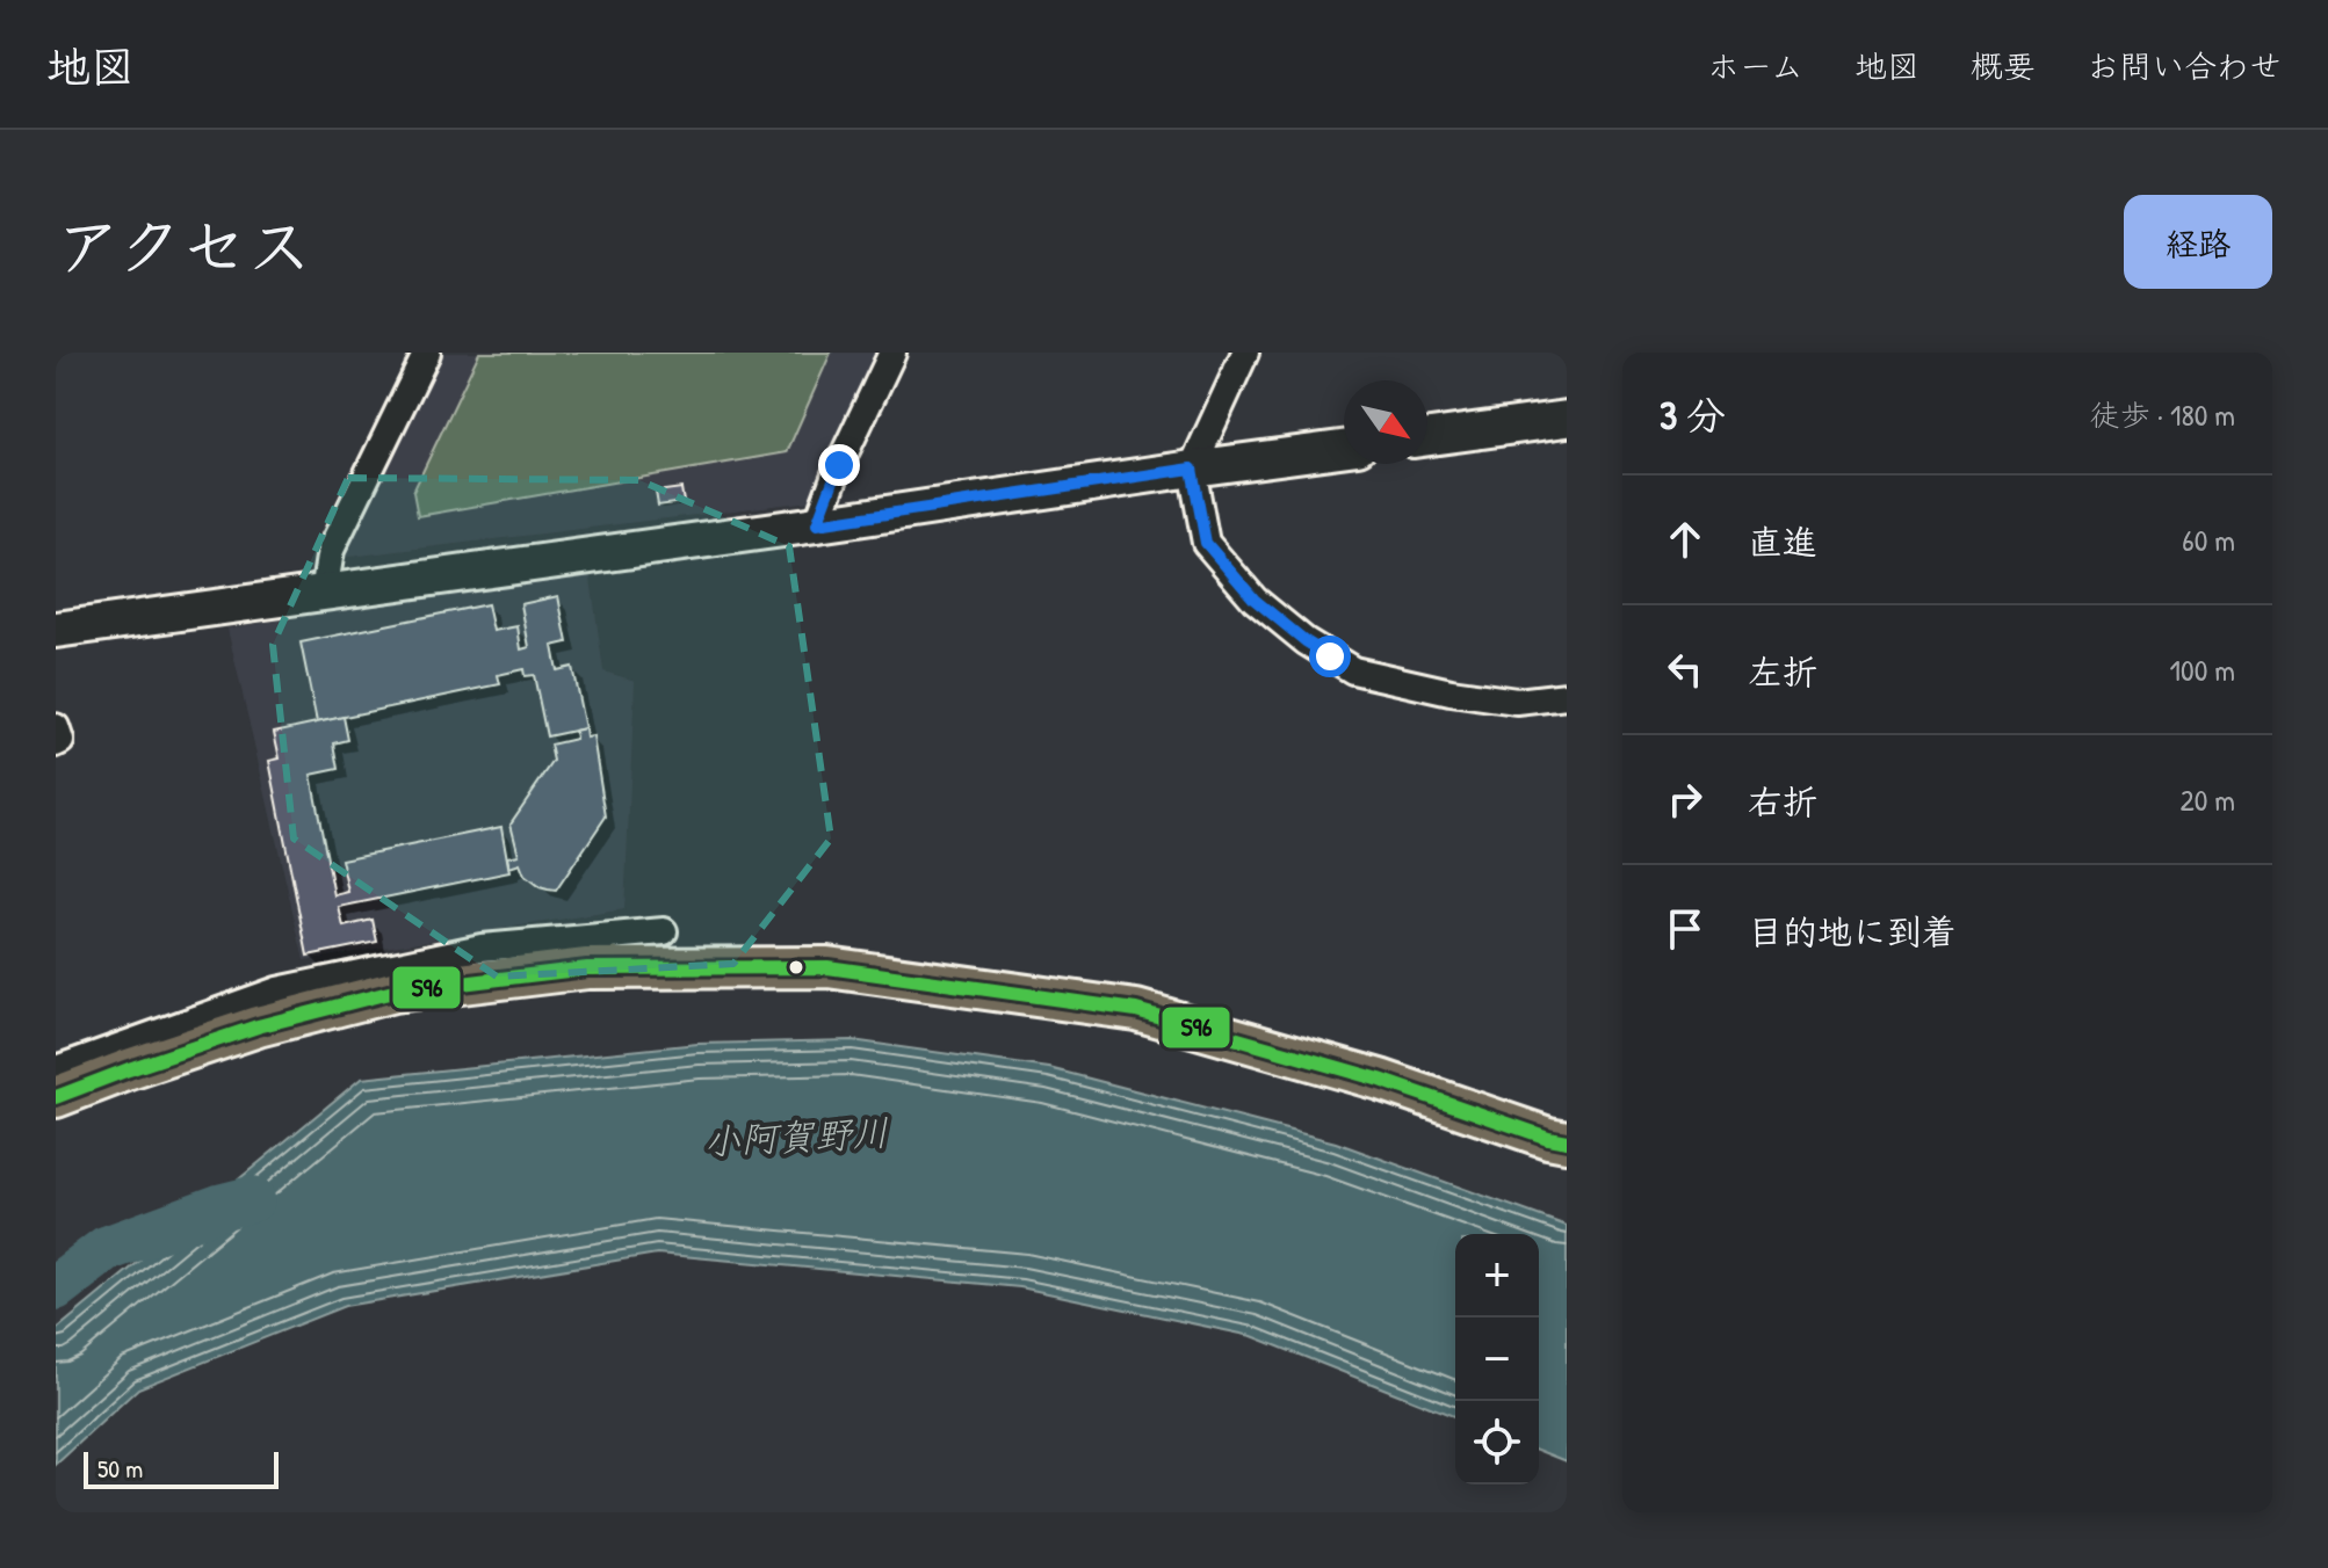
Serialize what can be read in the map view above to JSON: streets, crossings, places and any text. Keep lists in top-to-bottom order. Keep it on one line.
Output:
{"water":["小阿賀野川"],"lines":["transit line S96"],"scale_bar":"50 m","north":"bottom right","page":{"header":"地図","nav":["ホーム","地図","概要","お問い合わせ"],"title":"アクセス","buttons":"経路","heading":["3 分","徒歩 · 180 m"],"list":[["直進","60 m"],["左折","100 m"],["右折","20 m"],"目的地に到着"],"map_buttons":["+","−"],"scale":"50 m"}}
